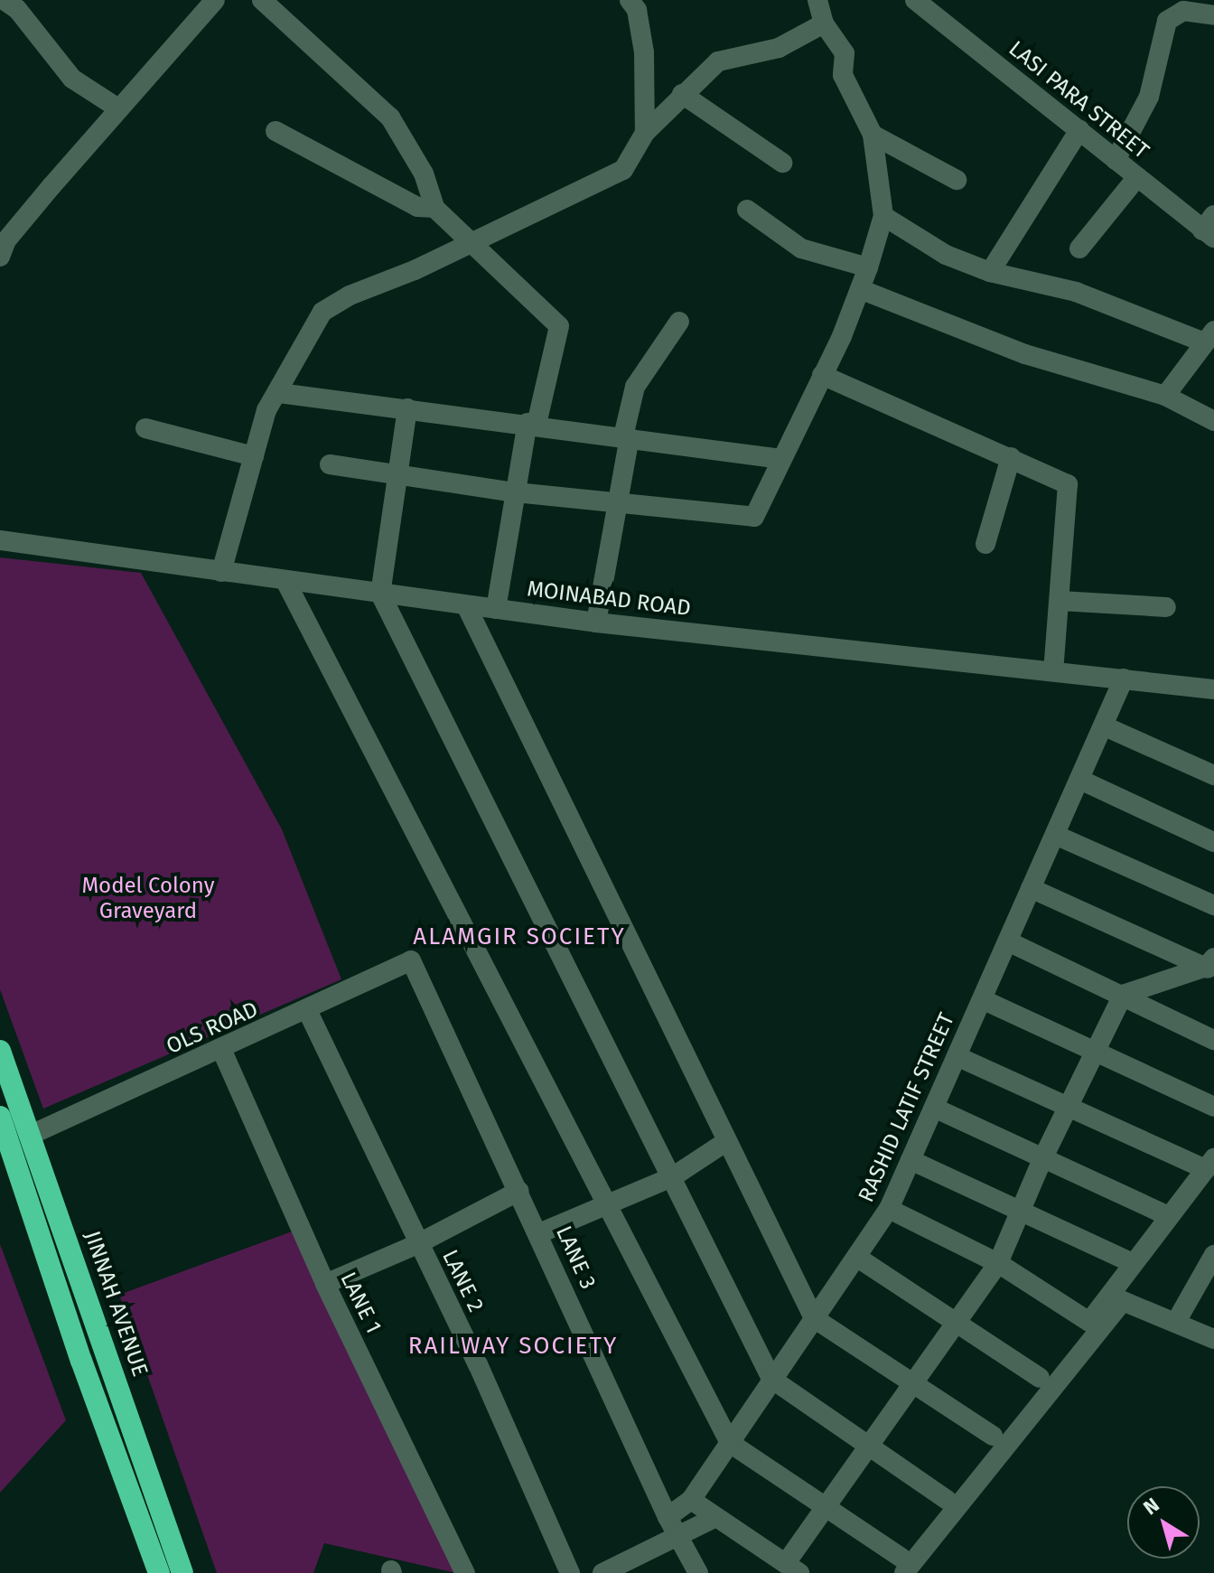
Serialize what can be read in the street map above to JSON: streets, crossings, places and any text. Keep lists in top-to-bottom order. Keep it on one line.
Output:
{"streets":{"highway":["JINNAH AVENUE"],"street":["LASI PARA STREET","MOINABAD ROAD","OLS ROAD","RASHID LATIF STREET","LANE 3","LANE 2","LANE 1"]},"crossings":[["MOINABAD ROAD","RASHID LATIF STREET"],["OLS ROAD","LANE 3"],["OLS ROAD","LANE 2"],["OLS ROAD","LANE 1"],["OLS ROAD","JINNAH AVENUE"],["RASHID LATIF STREET","LANE 3"]],"districts":["ALAMGIR SOCIETY","RAILWAY SOCIETY"],"parks":["Model Colony Graveyard"],"north":"top left"}
